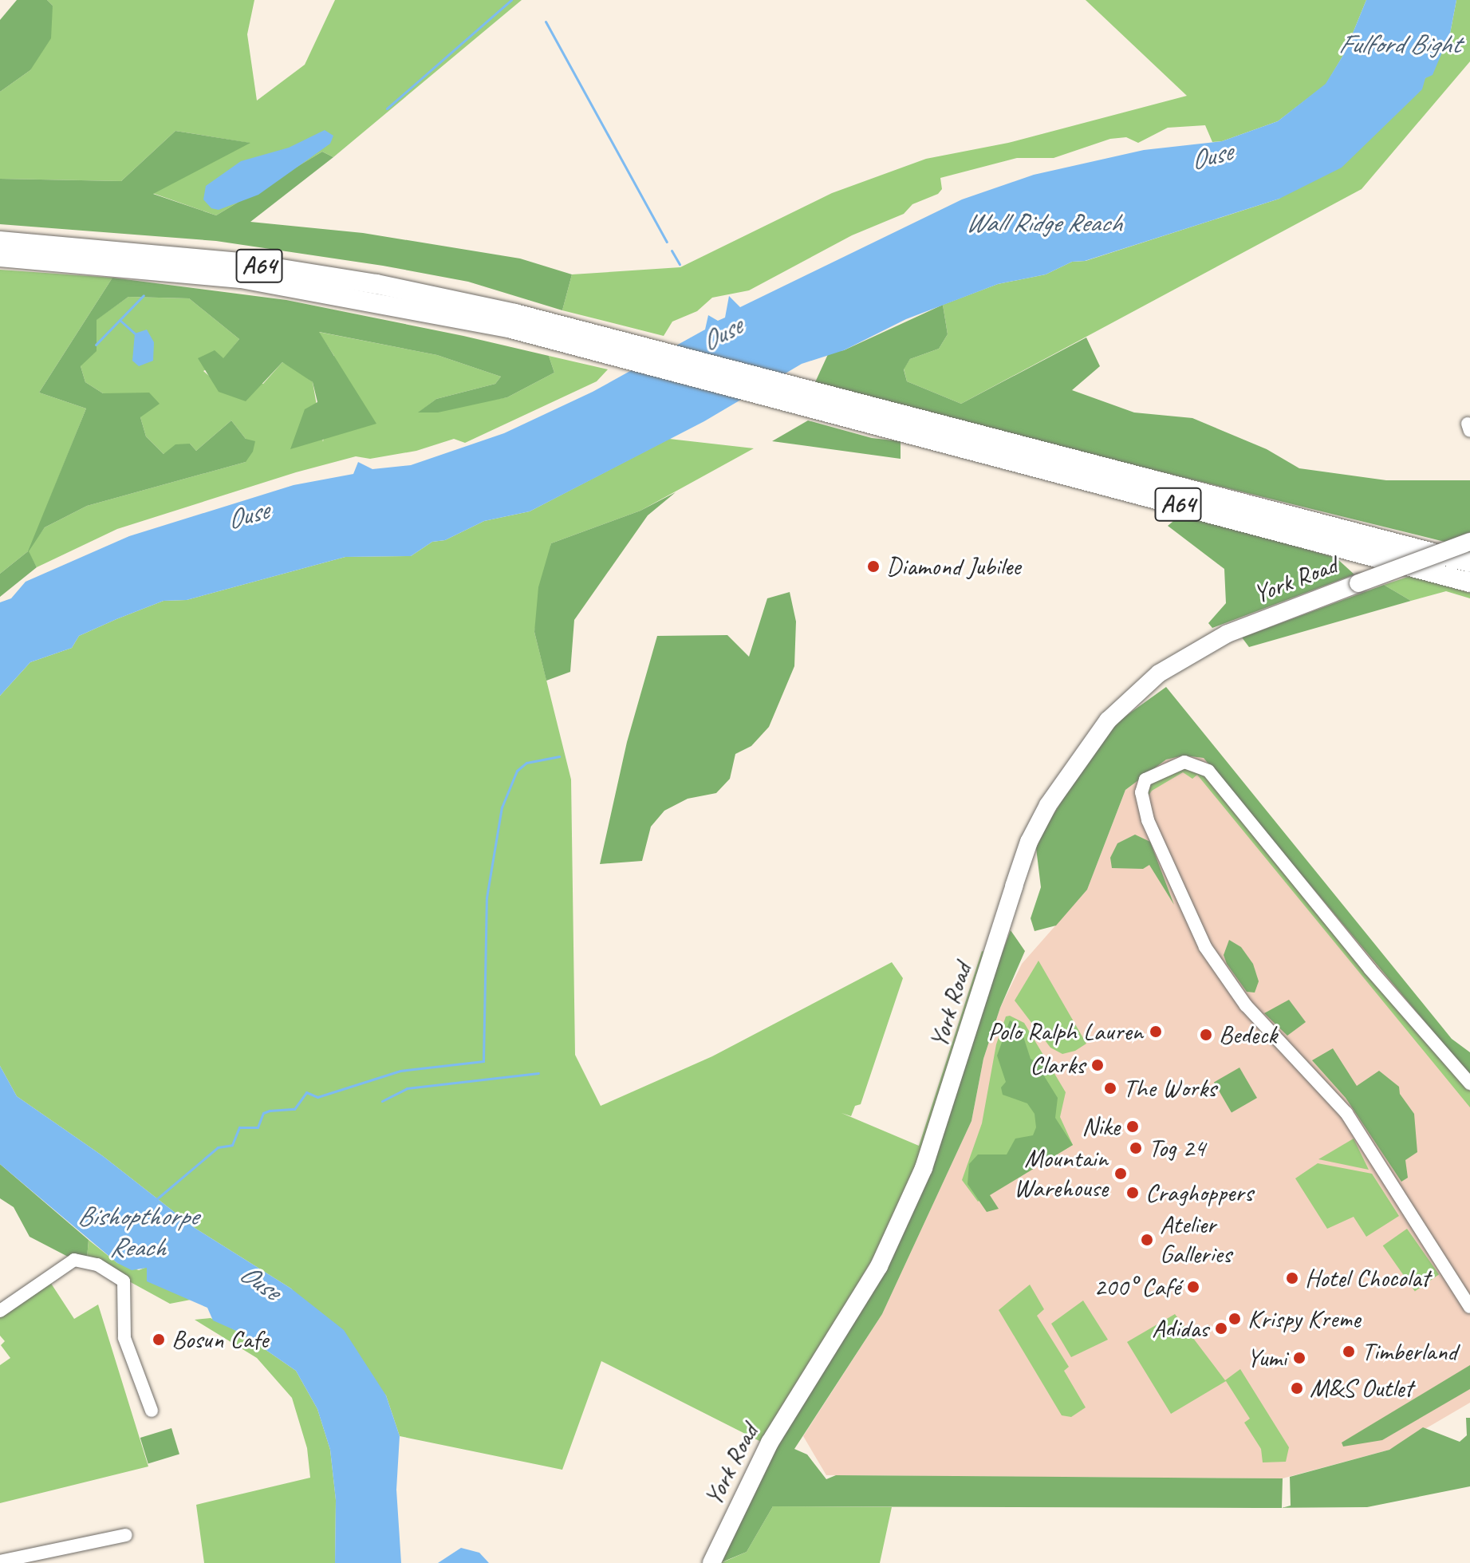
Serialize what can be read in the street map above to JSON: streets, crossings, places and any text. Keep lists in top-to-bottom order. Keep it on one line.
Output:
{"streets":{"highway":["A64"],"main road":["York Road"]},"water":["Fulford Bight","Ouse","Wall Ridge Reach","Bishopthorpe Reach"],"places":["Diamond Jubilee","Polo Ralph Lauren","Bedeck","Clarks","The Works","Nike","Tog 24","Mountain Warehouse","Craghoppers","Atelier Galleries","Hotel Chocolat","200° Café","Krispy Kreme","Adidas","Bosun Cafe","Timberland","Yumi","M&S Outlet"]}
